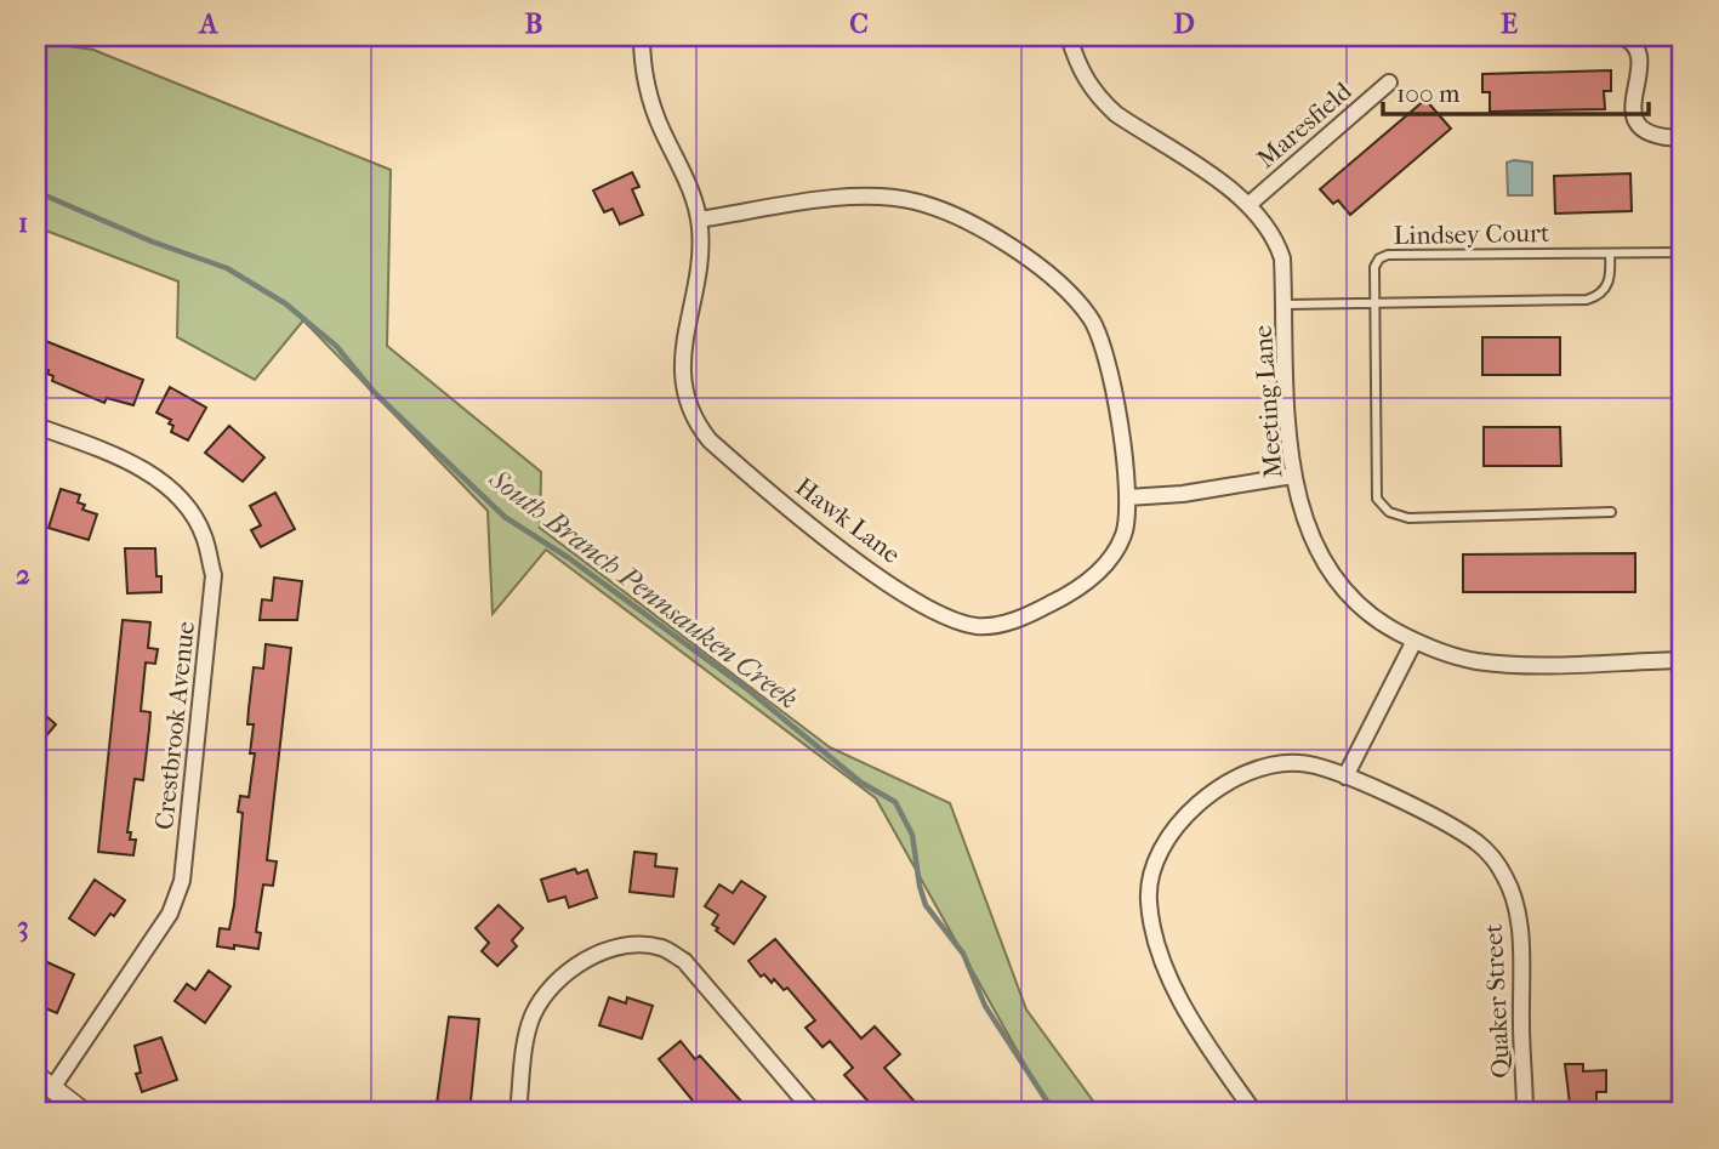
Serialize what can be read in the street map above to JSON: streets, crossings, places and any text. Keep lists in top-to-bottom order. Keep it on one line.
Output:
{"streets":{"street":["Maresfield","Meeting Lane","Hawk Lane","Crestbrook Avenue","Quaker Street"],"lane":["Lindsey Court"]},"crossings":[["Maresfield","Meeting Lane"]],"water":["South Branch Pennsauken Creek"],"scale_bar":"100 m","grid":{"columns":["A","B","C","D","E"],"rows":["1","2","3"]}}
